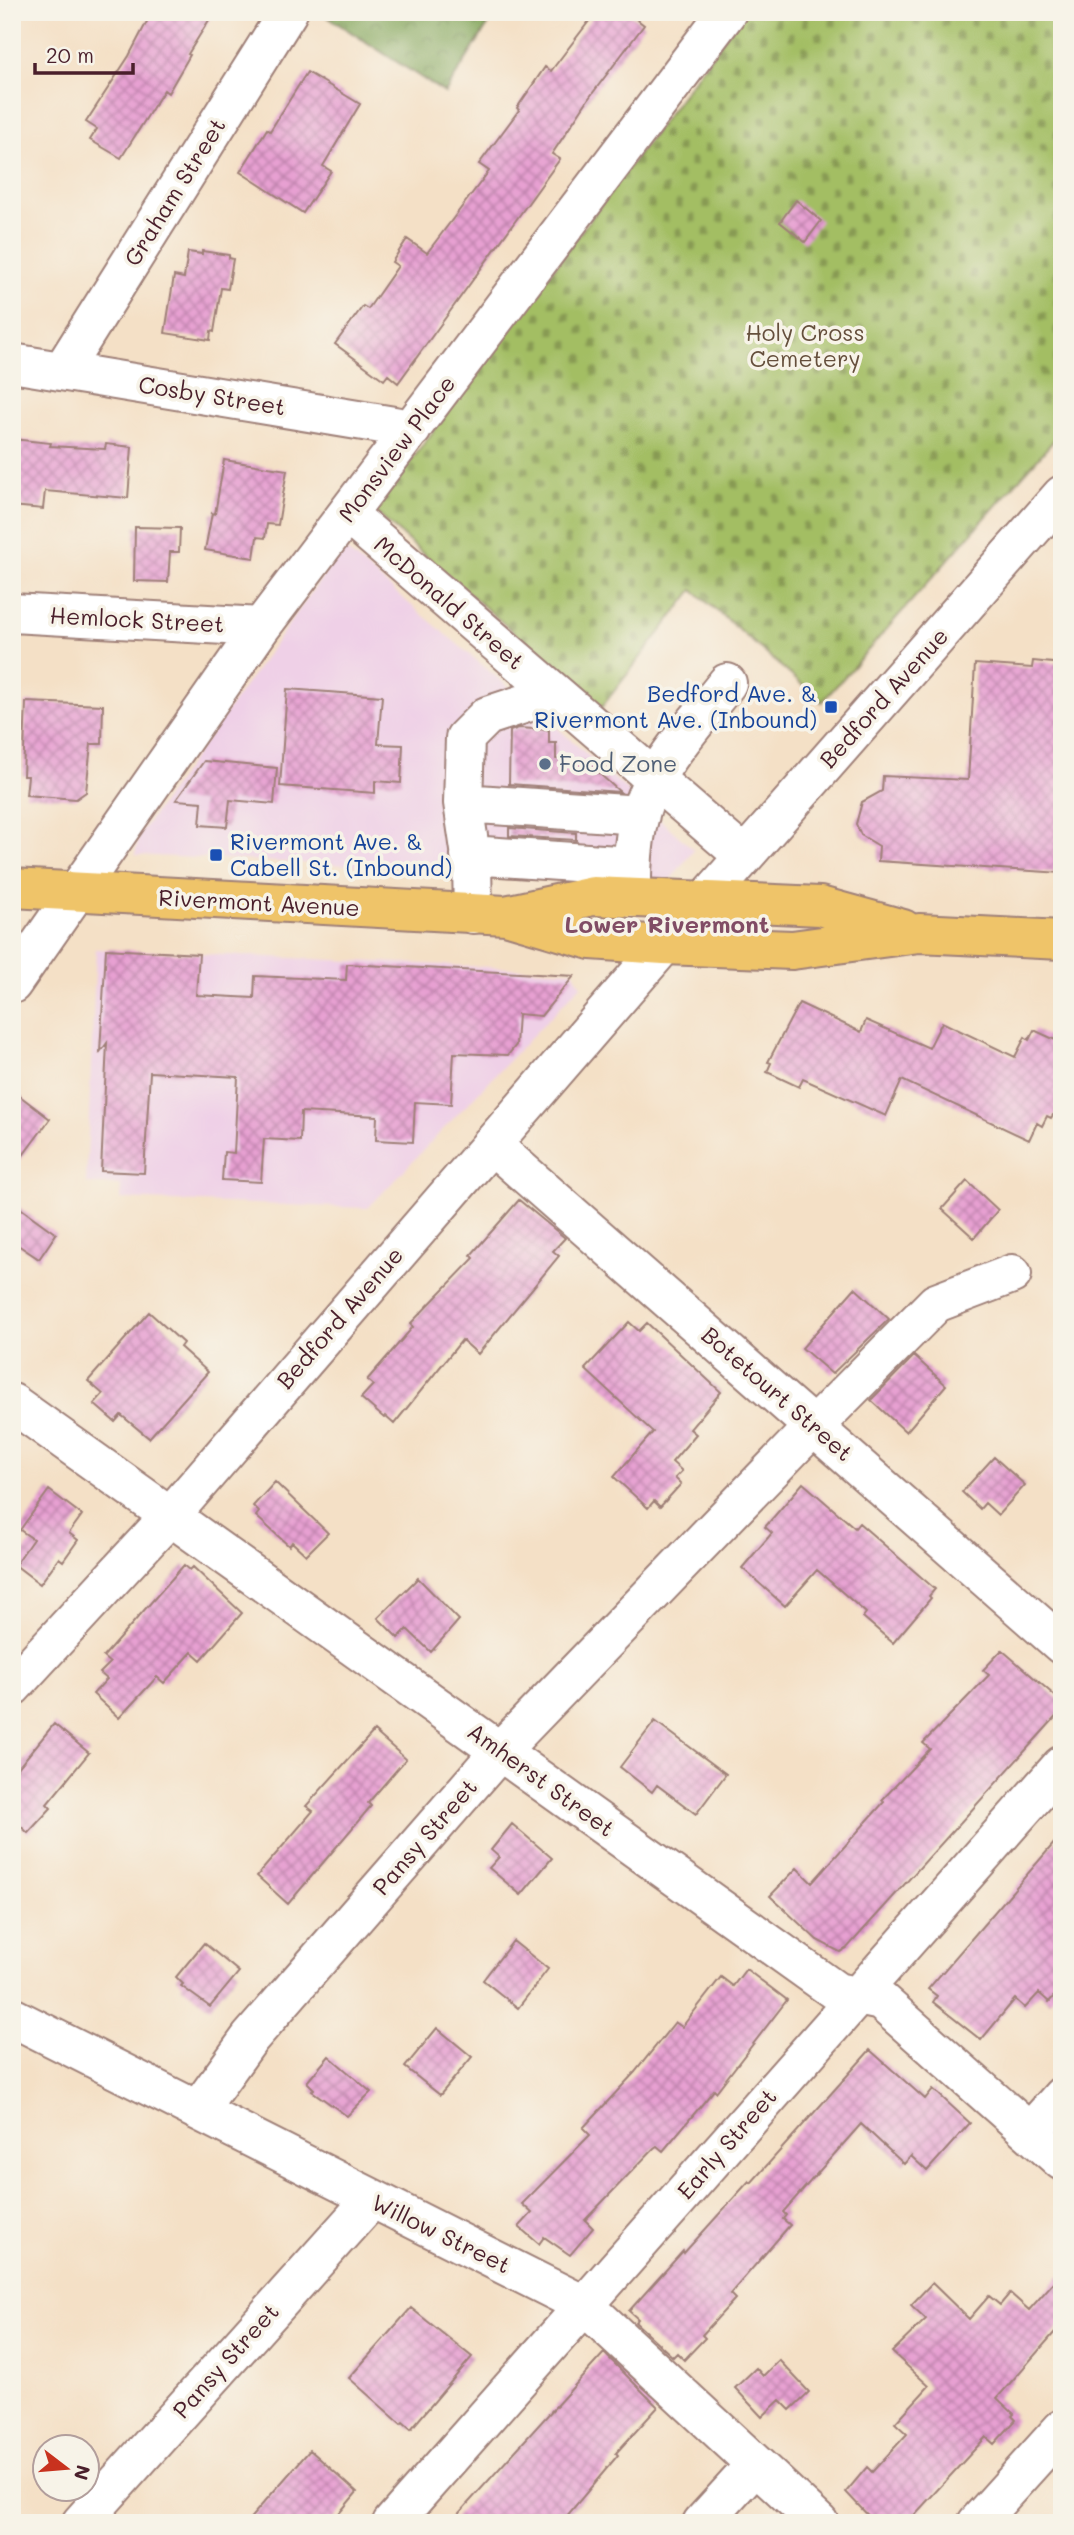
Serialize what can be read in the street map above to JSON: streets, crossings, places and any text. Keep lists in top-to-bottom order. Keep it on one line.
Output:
{"streets":{"main road":["Rivermont Avenue"],"street":["Graham Street","Cosby Street","Monsview Place","McDonald Street","Hemlock Street","Bedford Avenue","Botetourt Street","Amherst Street","Pansy Street","Early Street","Willow Street"]},"crossings":[["Graham Street","Cosby Street"],["Cosby Street","Monsview Place"],["Monsview Place","McDonald Street"],["Monsview Place","Hemlock Street"],["Monsview Place","Rivermont Avenue"],["McDonald Street","Bedford Avenue"],["Bedford Avenue","Rivermont Avenue"],["Bedford Avenue","Botetourt Street"],["Bedford Avenue","Amherst Street"],["Botetourt Street","Pansy Street"],["Amherst Street","Pansy Street"],["Amherst Street","Early Street"],["Pansy Street","Willow Street"],["Early Street","Willow Street"]],"districts":["Lower Rivermont"],"parks":["Holy Cross Cemetery"],"places":{"transit":["Bedford Ave. & Rivermont Ave. (Inbound)","Rivermont Ave. & Cabell St. (Inbound)"],"other":["Food Zone"]},"scale_bar":"20 m","north":"right"}
